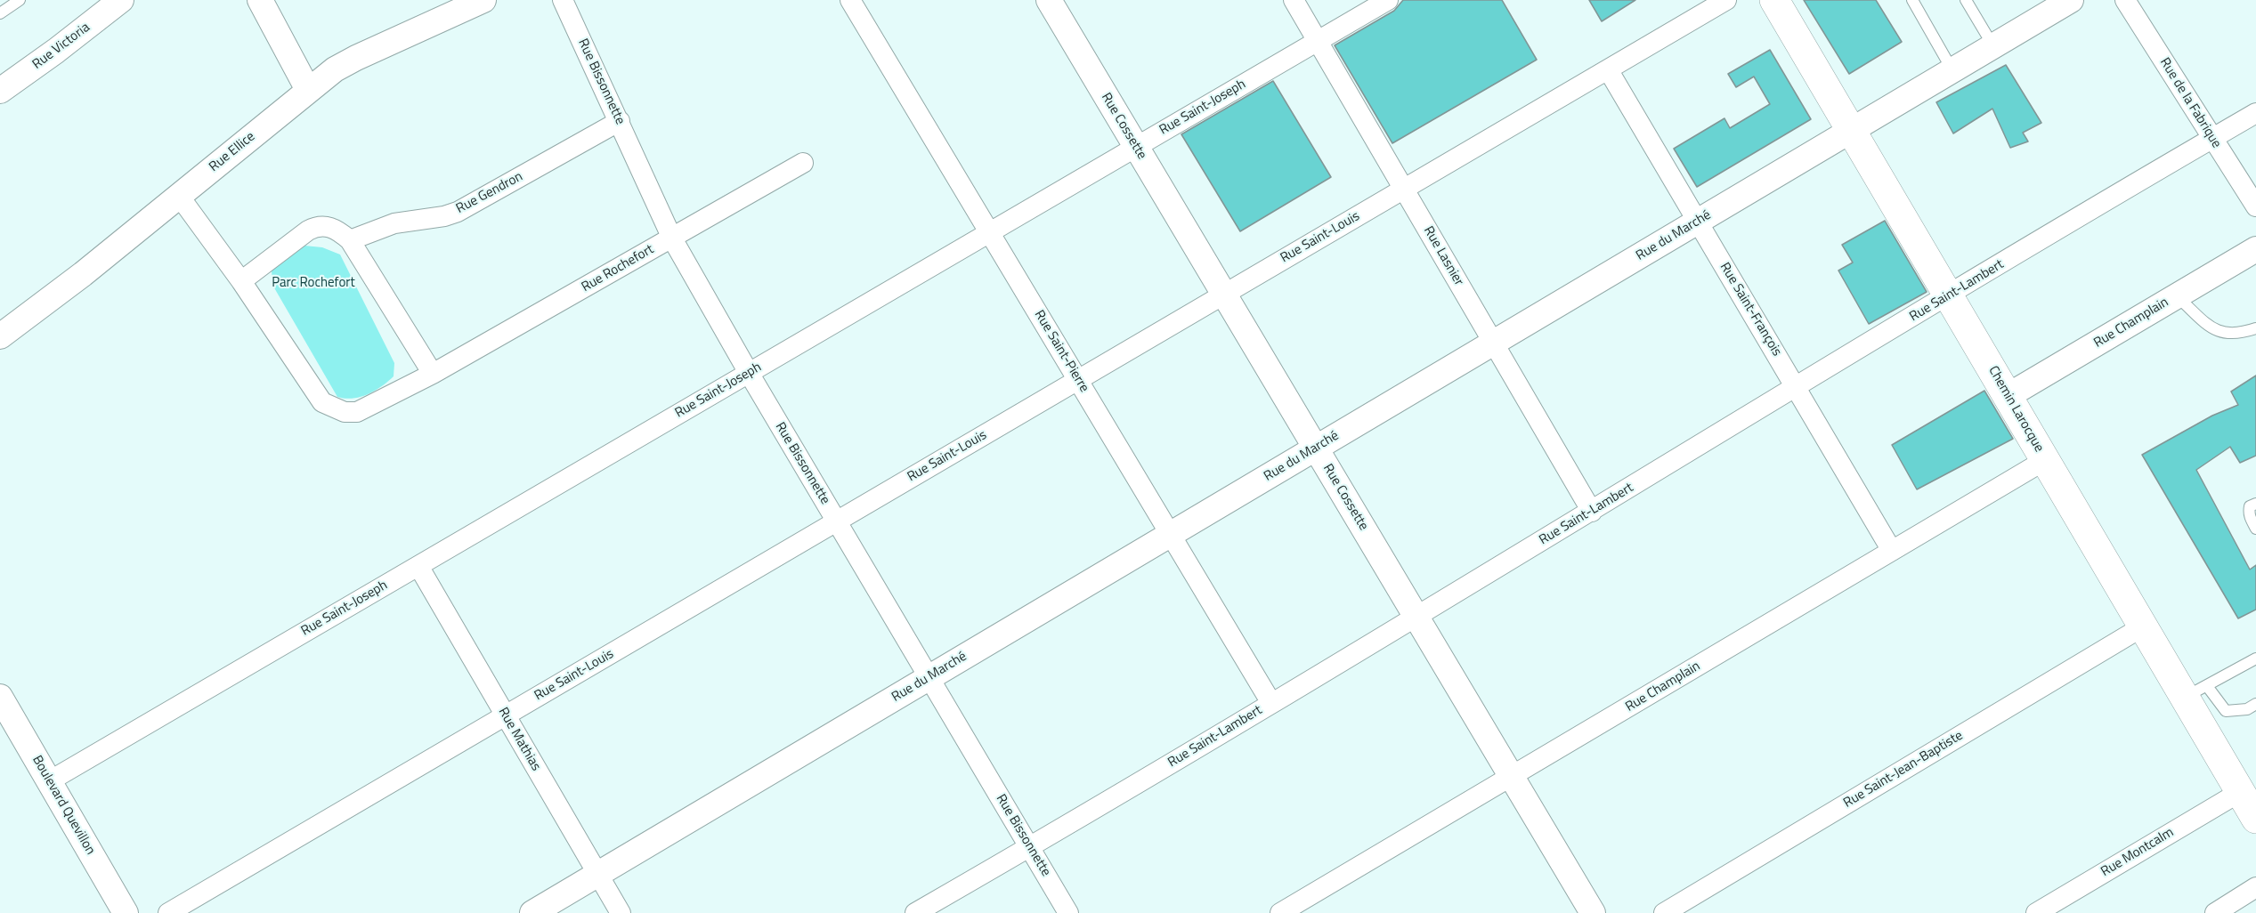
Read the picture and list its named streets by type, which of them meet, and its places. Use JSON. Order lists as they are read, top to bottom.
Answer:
{
  "streets": {
    "main road": ["Chemin Larocque"],
    "street": [
      "Rue Victoria",
      "Rue Bissonnette",
      "Rue de la Fabrique",
      "Rue Saint-Joseph",
      "Rue Cossette",
      "Rue Ellice",
      "Rue Gendron",
      "Rue du Marché",
      "Rue Saint-Louis",
      "Rue Lasnier",
      "Rue Rochefort",
      "Rue Saint-Lambert",
      "Rue Saint-François",
      "Rue Champlain",
      "Rue Saint-Pierre",
      "Rue Mathias",
      "Rue Saint-Jean-Baptiste",
      "Boulevard Quevillon",
      "Rue Montcalm"
    ]
  },
  "crossings": [
    ["Rue Bissonnette", "Rue Saint-Joseph"],
    ["Rue Bissonnette", "Rue Gendron"],
    ["Rue Bissonnette", "Rue du Marché"],
    ["Rue Bissonnette", "Rue Saint-Louis"],
    ["Rue Bissonnette", "Rue Rochefort"],
    ["Rue Bissonnette", "Rue Saint-Lambert"],
    ["Rue de la Fabrique", "Rue Saint-Lambert"],
    ["Rue Saint-Joseph", "Rue Cossette"],
    ["Rue Saint-Joseph", "Rue Lasnier"],
    ["Rue Saint-Joseph", "Rue Saint-Pierre"],
    ["Rue Saint-Joseph", "Rue Mathias"],
    ["Rue Saint-Joseph", "Boulevard Quevillon"],
    ["Rue Cossette", "Rue du Marché"],
    ["Rue Cossette", "Rue Saint-Louis"],
    ["Rue Cossette", "Rue Saint-Lambert"],
    ["Rue Cossette", "Rue Champlain"],
    ["Rue Ellice", "Rue Rochefort"],
    ["Rue du Marché", "Rue Lasnier"],
    ["Rue du Marché", "Rue Saint-François"],
    ["Rue du Marché", "Rue Saint-Pierre"],
    ["Rue du Marché", "Chemin Larocque"],
    ["Rue du Marché", "Rue Mathias"],
    ["Rue Saint-Louis", "Rue Lasnier"],
    ["Rue Saint-Louis", "Rue Saint-François"],
    ["Rue Saint-Louis", "Rue Saint-Pierre"],
    ["Rue Saint-Louis", "Rue Mathias"],
    ["Rue Lasnier", "Rue Saint-Lambert"],
    ["Rue Saint-Lambert", "Rue Saint-François"],
    ["Rue Saint-Lambert", "Rue Saint-Pierre"],
    ["Rue Saint-Lambert", "Chemin Larocque"],
    ["Rue Saint-François", "Rue Champlain"],
    ["Rue Champlain", "Chemin Larocque"],
    ["Chemin Larocque", "Rue Saint-Jean-Baptiste"],
    ["Chemin Larocque", "Rue Montcalm"]
  ],
  "parks": ["Parc Rochefort"]
}
